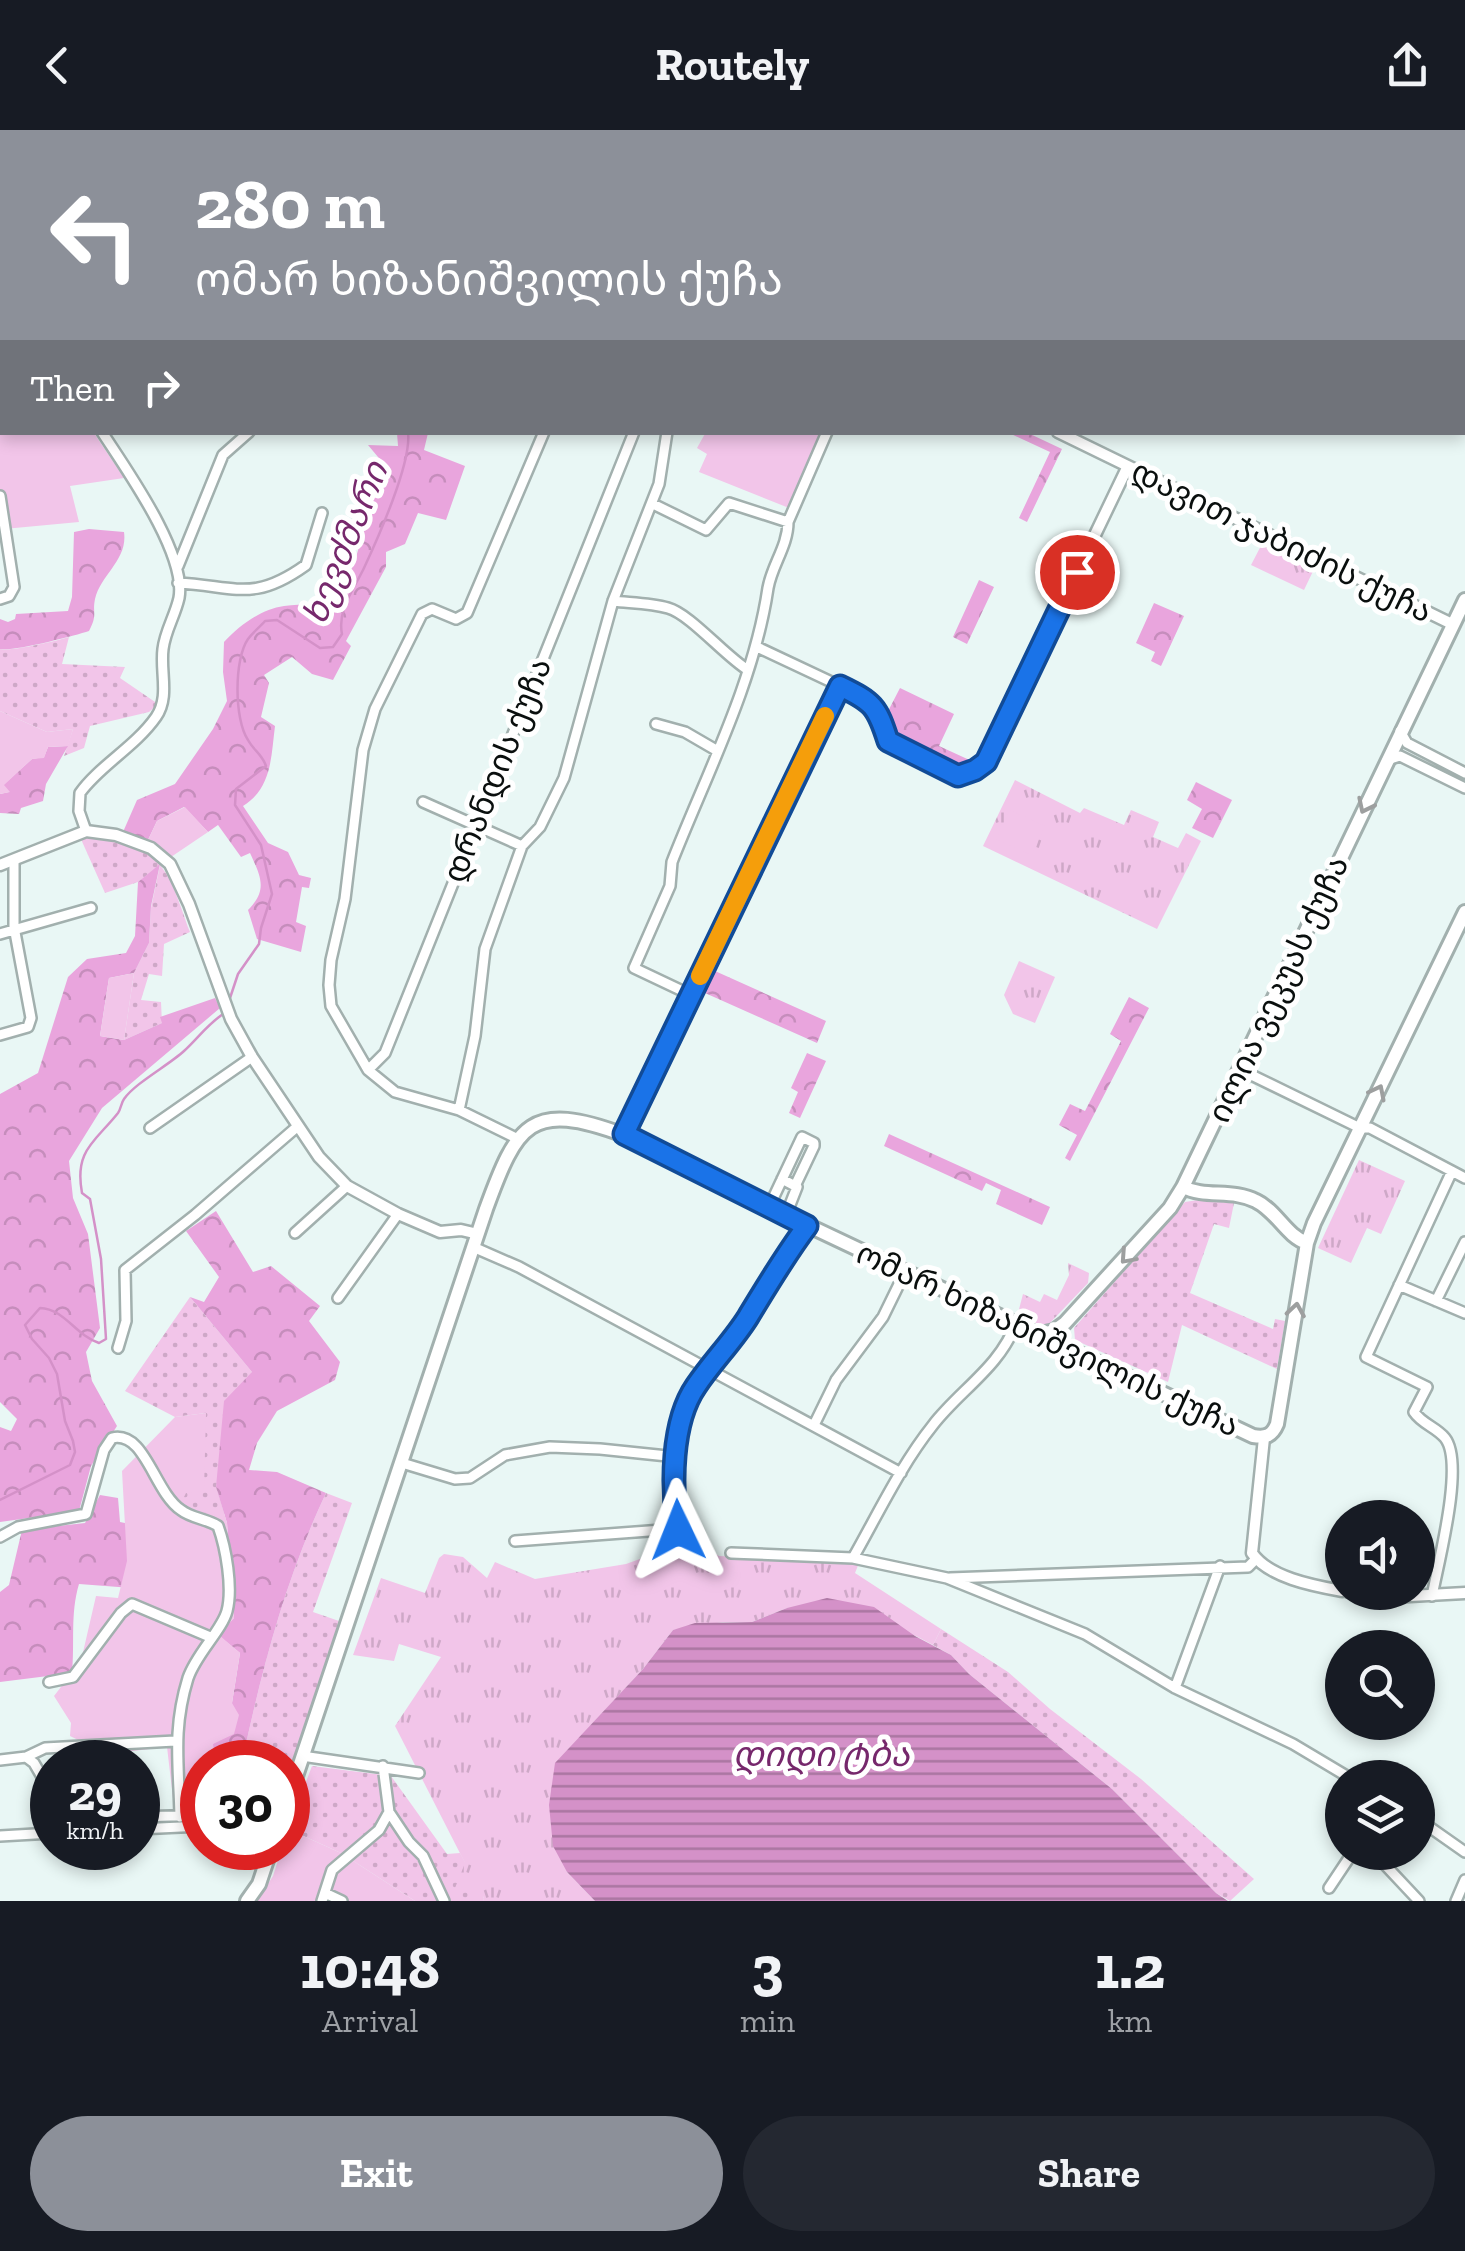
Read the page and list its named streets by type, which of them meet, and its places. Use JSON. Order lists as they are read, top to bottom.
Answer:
{
  "streets": {
    "main road": ["ილია ვეკუას ქუჩა", "ომარ ხიზანიშვილის ქუჩა"],
    "street": ["დავით ჯაბიძის ქუჩა", "დრანდის ქუჩა"]
  },
  "crossings": [
    ["დავით ჯაბიძის ქუჩა", "ილია ვეკუას ქუჩა"]
  ],
  "one_way": ["ილია ვეკუას ქუჩა"],
  "water": ["ხევძმარი", "დიდი ტბა"],
  "page": {
    "header": "Routely",
    "turn": ["280 m", "ომარ ხიზანიშვილის ქუჩა"],
    "then": "Then",
    "speed": "29 km/h",
    "limit": "30",
    "eta": [
      "10:48",
      "Arrival",
      "3",
      "min",
      "1.2",
      "km"
    ],
    "buttons": ["Exit", "Share"]
  }
}
